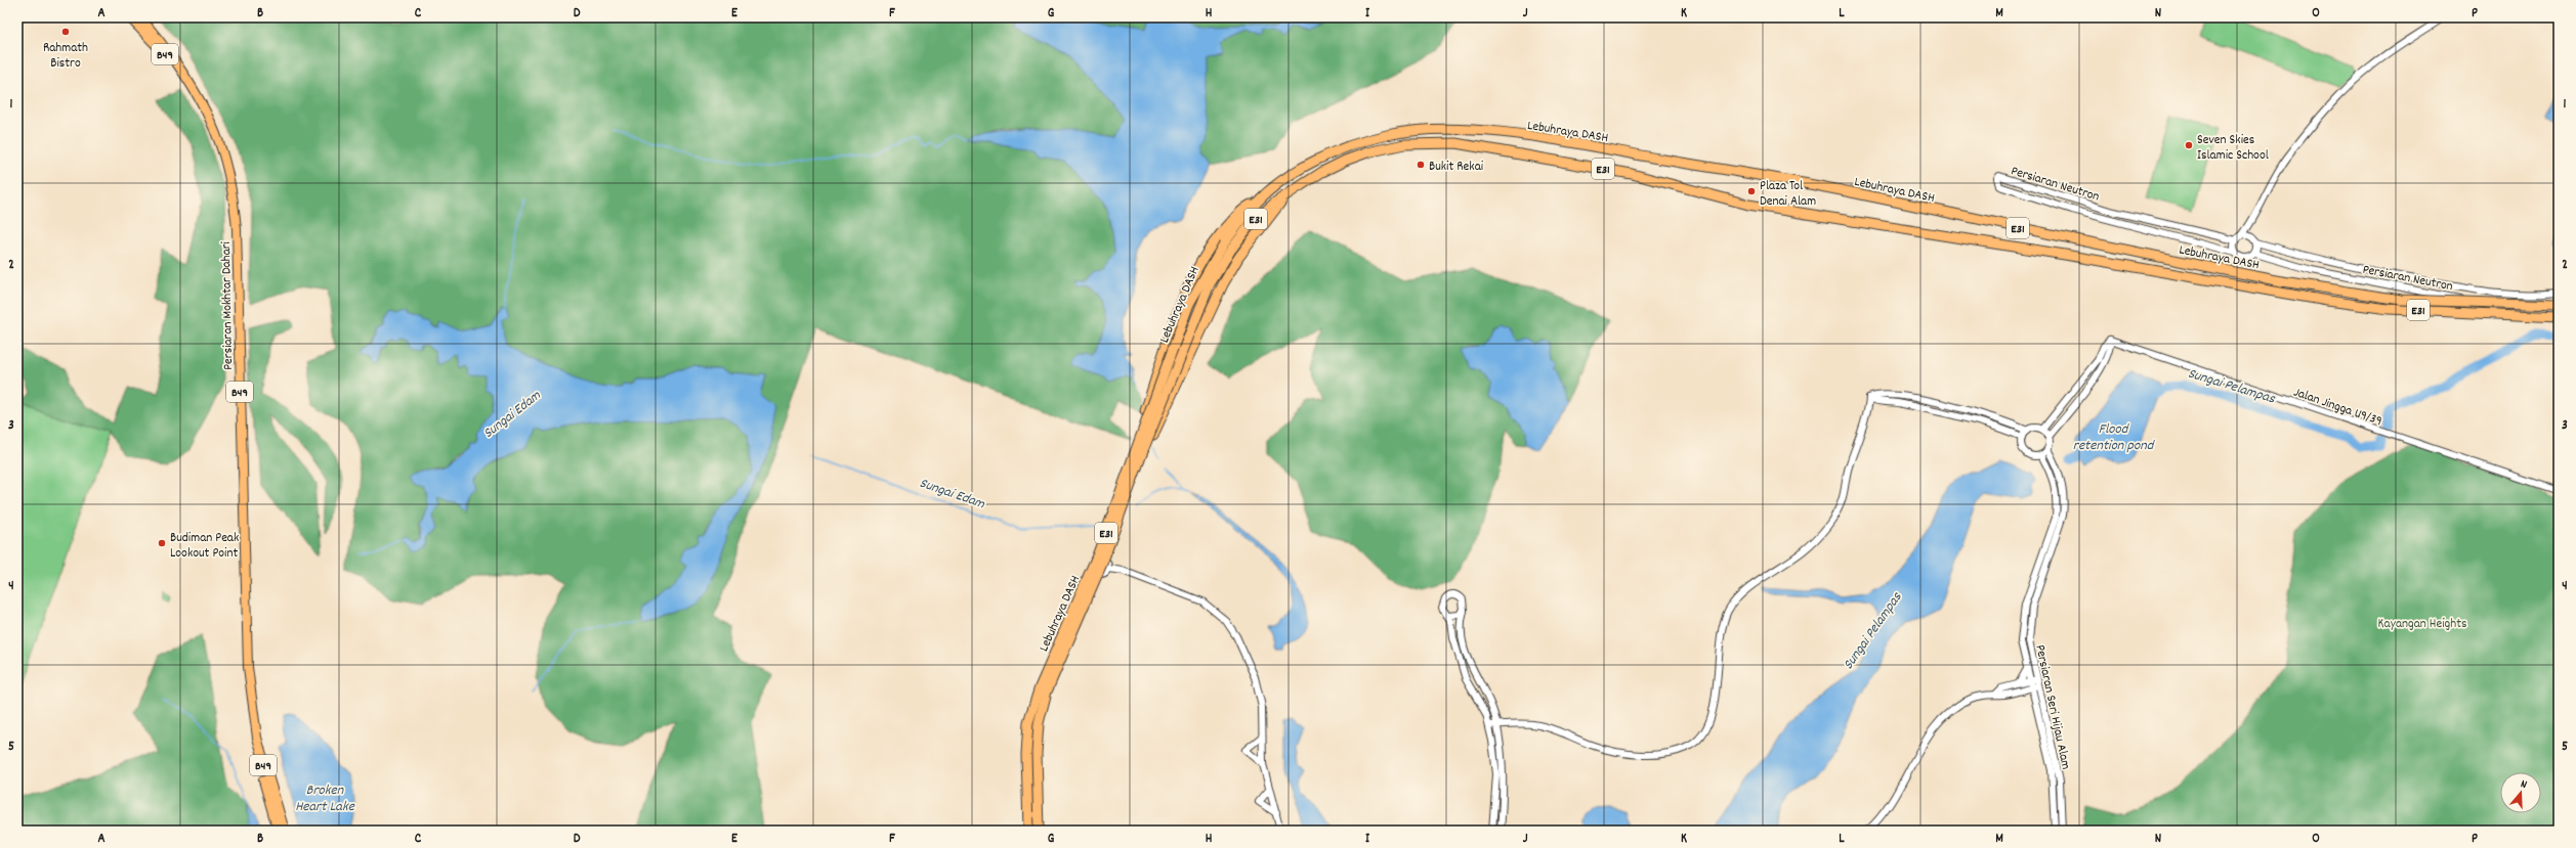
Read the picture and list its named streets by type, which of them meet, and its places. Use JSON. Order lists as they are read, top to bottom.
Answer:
{
  "streets": {
    "highway": ["Lebuhraya DASH", "E31"],
    "main road": ["B49", "Persiaran Mokhtar Dahari"],
    "street": ["Persiaran Neutron", "Jalan Jingga U9/39", "Persiaran Seri Hijau Alam"]
  },
  "crossings": [
    ["Lebuhraya DASH", "Persiaran Neutron"]
  ],
  "water": [
    "Sungai Pelampas",
    "Sungai Edam",
    "Flood retention pond",
    "Broken Heart Lake"
  ],
  "parks": ["Kayangan Heights"],
  "places": [
    "Rahmath Bistro",
    "Seven Skies Islamic School",
    "Bukit Rekai",
    "Plaza Tol Denai Alam",
    "Budiman Peak Lookout Point"
  ],
  "north": "top",
  "grid": {
    "columns": [
      "A",
      "B",
      "C",
      "D",
      "E",
      "F",
      "G",
      "H",
      "I",
      "J",
      "K",
      "L",
      "M",
      "N",
      "O",
      "P"
    ],
    "rows": [
      "1",
      "2",
      "3",
      "4",
      "5"
    ]
  }
}
